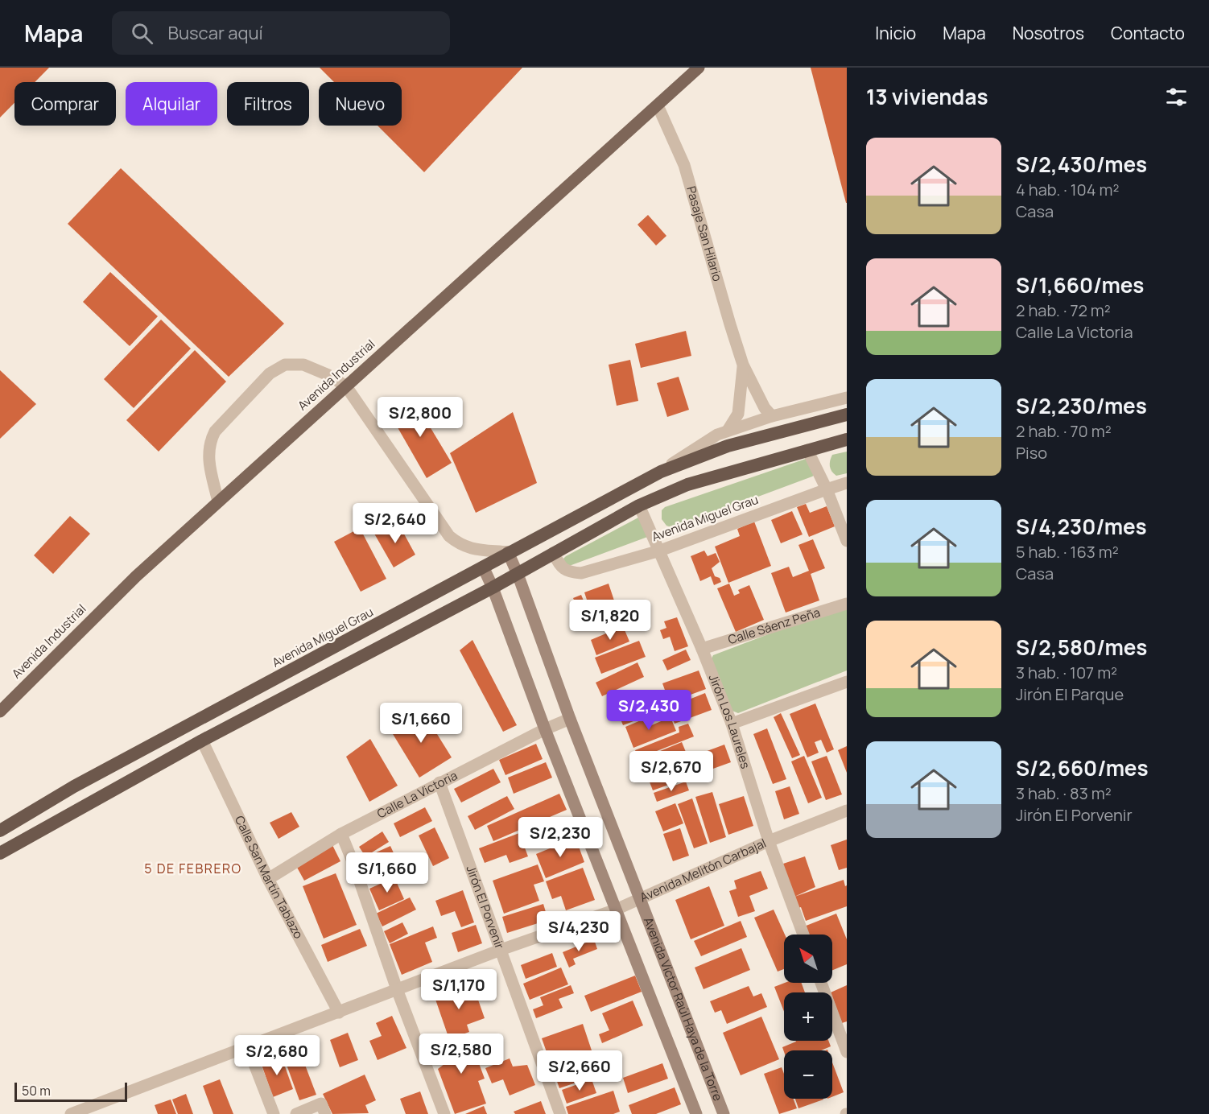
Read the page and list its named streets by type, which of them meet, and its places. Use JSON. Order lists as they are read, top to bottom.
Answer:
{
  "streets": {
    "highway": ["Avenida Miguel Grau"],
    "main road": ["Avenida Industrial", "Avenida Víctor Raúl Haya de la Torre"],
    "street": [
      "Pasaje San Hilario",
      "Calle Sáenz Peña",
      "Jirón Los Laureles",
      "Calle La Victoria",
      "Avenida Melitón Carbajal",
      "Calle San Martín Tablazo",
      "Jirón El Porvenir"
    ]
  },
  "crossings": [
    ["Pasaje San Hilario", "Avenida Industrial"],
    ["Pasaje San Hilario", "Avenida Miguel Grau"],
    ["Avenida Miguel Grau", "Jirón Los Laureles"],
    ["Avenida Miguel Grau", "Avenida Víctor Raúl Haya de la Torre"],
    ["Calle Sáenz Peña", "Jirón Los Laureles"],
    ["Jirón Los Laureles", "Avenida Melitón Carbajal"],
    ["Calle La Victoria", "Calle San Martín Tablazo"],
    ["Calle La Victoria", "Jirón El Porvenir"],
    ["Calle La Victoria", "Avenida Víctor Raúl Haya de la Torre"],
    ["Avenida Melitón Carbajal", "Calle San Martín Tablazo"],
    ["Avenida Melitón Carbajal", "Jirón El Porvenir"],
    ["Avenida Melitón Carbajal", "Avenida Víctor Raúl Haya de la Torre"]
  ],
  "districts": ["5 DE FEBRERO"],
  "scale_bar": "50 m",
  "north": "top left",
  "page": {
    "header": "Mapa",
    "search": "Buscar aquí",
    "nav": [
      "Inicio",
      "Mapa",
      "Nosotros",
      "Contacto"
    ],
    "heading": "13 viviendas",
    "chip": [
      "Comprar",
      "Alquilar",
      "Filtros",
      "Nuevo"
    ],
    "list": [
      {
        "name": "S/2,430/mes",
        "note": "4 hab. · 104 m² · Casa"
      },
      {
        "name": "S/1,660/mes",
        "note": "2 hab. · 72 m² · Calle La Victoria"
      },
      {
        "name": "S/2,230/mes",
        "note": "2 hab. · 70 m² · Piso"
      },
      {
        "name": "S/4,230/mes",
        "note": "5 hab. · 163 m² · Casa"
      },
      {
        "name": "S/2,580/mes",
        "note": "3 hab. · 107 m² · Jirón El Parque"
      },
      {
        "name": "S/2,660/mes",
        "note": "3 hab. · 83 m² · Jirón El Porvenir"
      }
    ],
    "price": [
      "S/2,800",
      "S/2,640",
      "S/1,820",
      "S/2,430",
      "S/1,660",
      "S/2,670",
      "S/2,230",
      "S/1,660",
      "S/4,230",
      "S/1,170",
      "S/2,580",
      "S/2,680",
      "S/2,660"
    ],
    "map_buttons": ["+", "−"],
    "scale": "50 m"
  }
}
